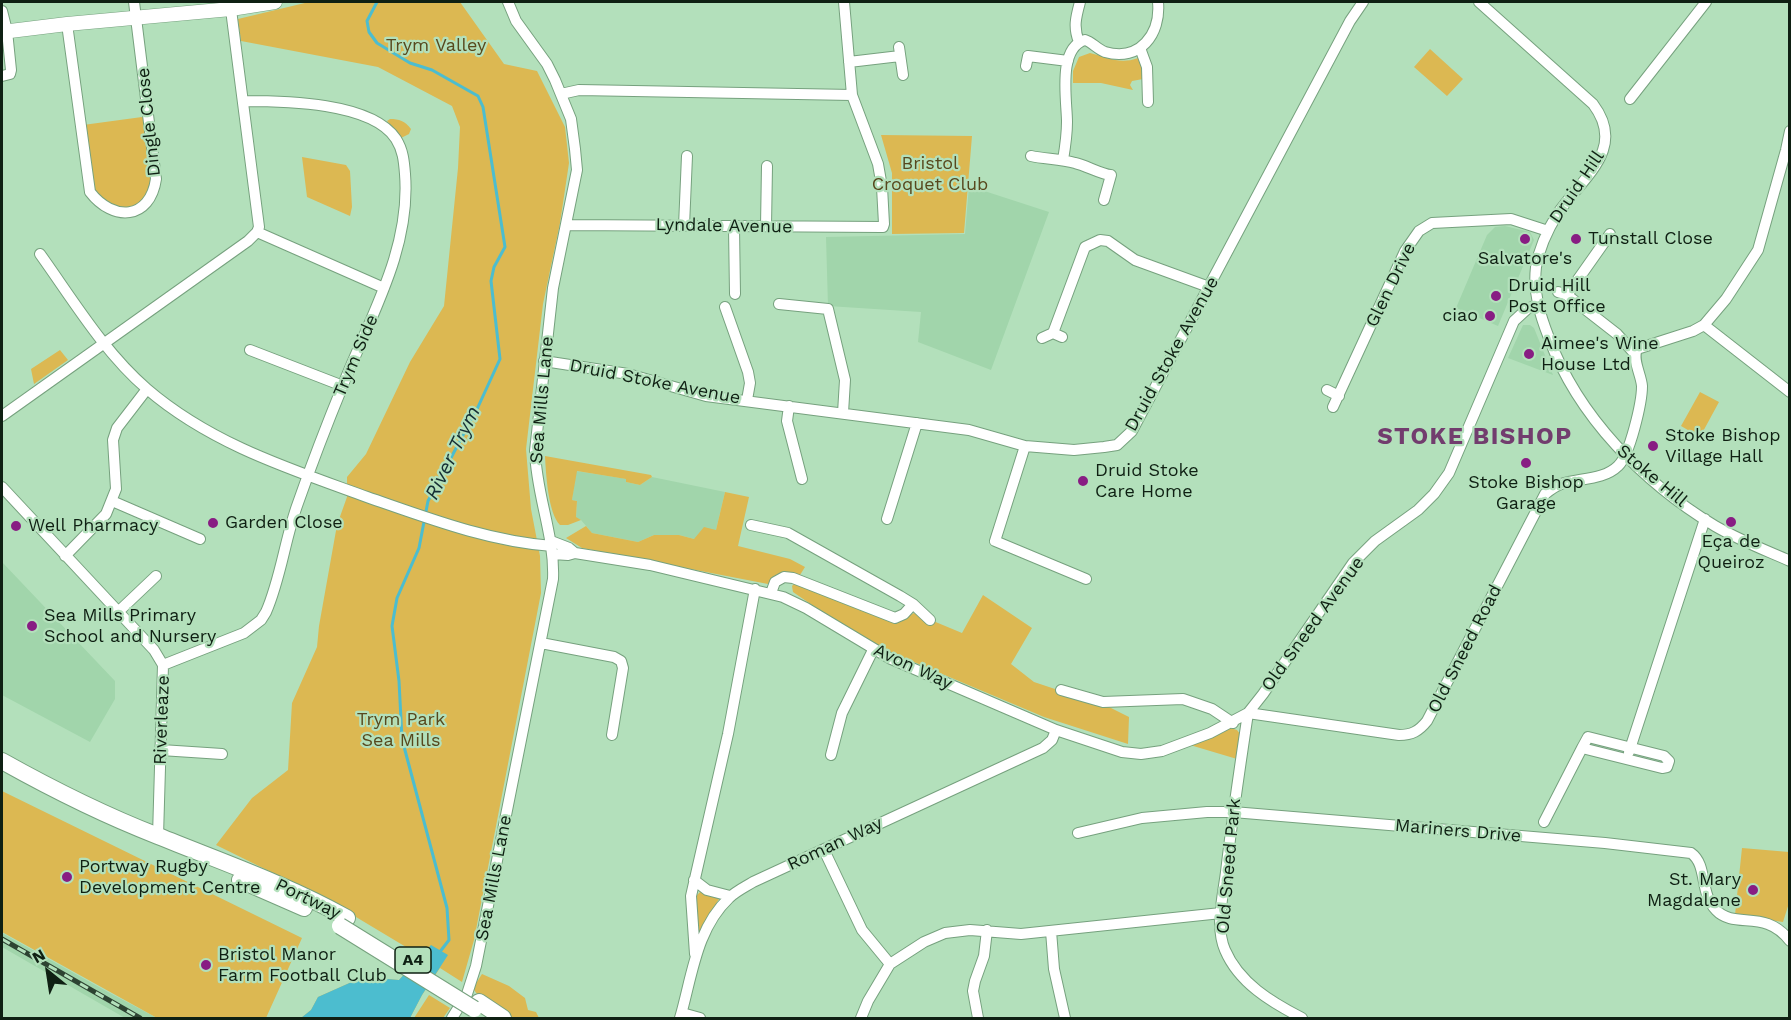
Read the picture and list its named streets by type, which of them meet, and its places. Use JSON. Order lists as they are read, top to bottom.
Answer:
{
  "streets": {
    "highway": ["Portway", "A4"],
    "street": [
      "Dingle Close",
      "Druid Hill",
      "Lyndale Avenue",
      "Glen Drive",
      "Druid Stoke Avenue",
      "Trym Side",
      "Sea Mills Lane",
      "Stoke Hill",
      "Old Sneed Avenue",
      "Old Sneed Road",
      "Avon Way",
      "Riverleaze",
      "Mariners Drive",
      "Roman Way",
      "Old Sneed Park"
    ]
  },
  "crossings": [
    ["Druid Hill", "Glen Drive"],
    ["Druid Hill", "Stoke Hill"],
    ["Druid Hill", "Old Sneed Avenue"],
    ["Lyndale Avenue", "Sea Mills Lane"],
    ["Druid Stoke Avenue", "Sea Mills Lane"],
    ["Trym Side", "Avon Way"],
    ["Trym Side", "Riverleaze"],
    ["Sea Mills Lane", "Avon Way"],
    ["Stoke Hill", "Old Sneed Road"],
    ["Old Sneed Avenue", "Old Sneed Road"],
    ["Old Sneed Avenue", "Avon Way"],
    ["Old Sneed Avenue", "Old Sneed Park"],
    ["Old Sneed Road", "Avon Way"],
    ["Old Sneed Road", "Old Sneed Park"],
    ["Avon Way", "Roman Way"],
    ["Avon Way", "Old Sneed Park"],
    ["Riverleaze", "Portway"],
    ["Mariners Drive", "Old Sneed Park"]
  ],
  "districts": ["STOKE BISHOP"],
  "water": ["River Trym"],
  "parks": ["Trym Valley", "Bristol Croquet Club", "Trym Park Sea Mills"],
  "places": [
    "Salvatore's",
    "Tunstall Close",
    "Druid Hill Post Office",
    "ciao",
    "Aimee's Wine House Ltd",
    "Stoke Bishop Village Hall",
    "Stoke Bishop Garage",
    "Druid Stoke Care Home",
    "Eça de Queiroz",
    "Garden Close",
    "Well Pharmacy",
    "Sea Mills Primary School and Nursery",
    "Portway Rugby Development Centre",
    "St. Mary Magdalene",
    "Bristol Manor Farm Football Club"
  ],
  "north": "top left"
}
